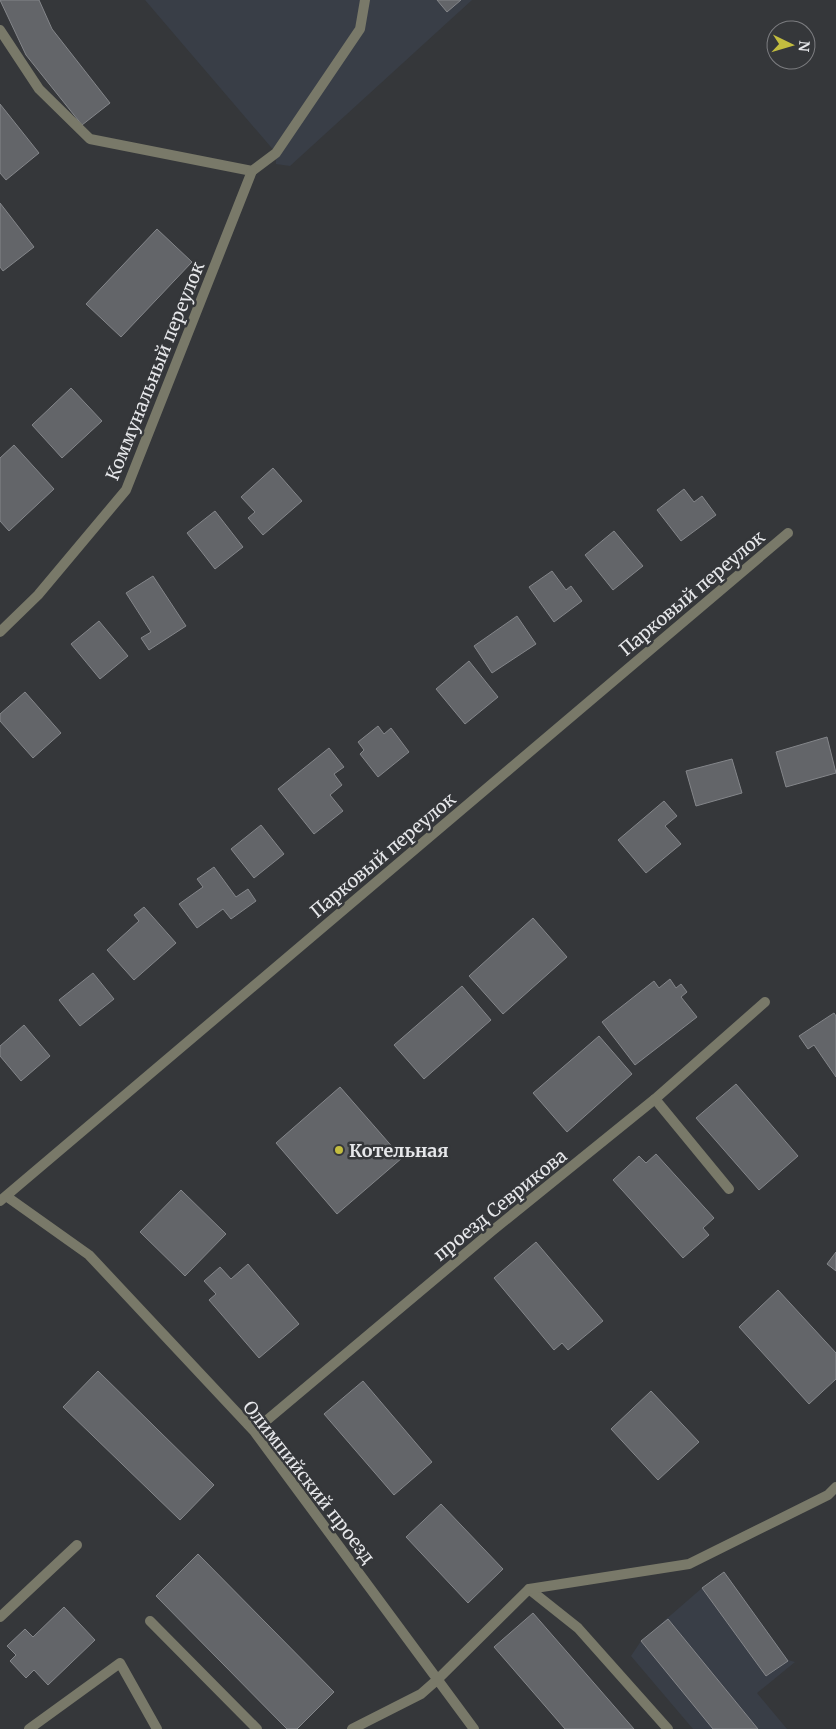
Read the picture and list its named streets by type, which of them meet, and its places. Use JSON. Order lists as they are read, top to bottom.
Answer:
{
  "streets": {
    "street": [
      "Коммунальный переулок",
      "Парковый переулок",
      "проезд Севрикова",
      "Олимпийский проезд"
    ]
  },
  "crossings": [
    ["Парковый переулок", "Олимпийский проезд"],
    ["проезд Севрикова", "Олимпийский проезд"]
  ],
  "places": ["Котельная"],
  "north": "right"
}
